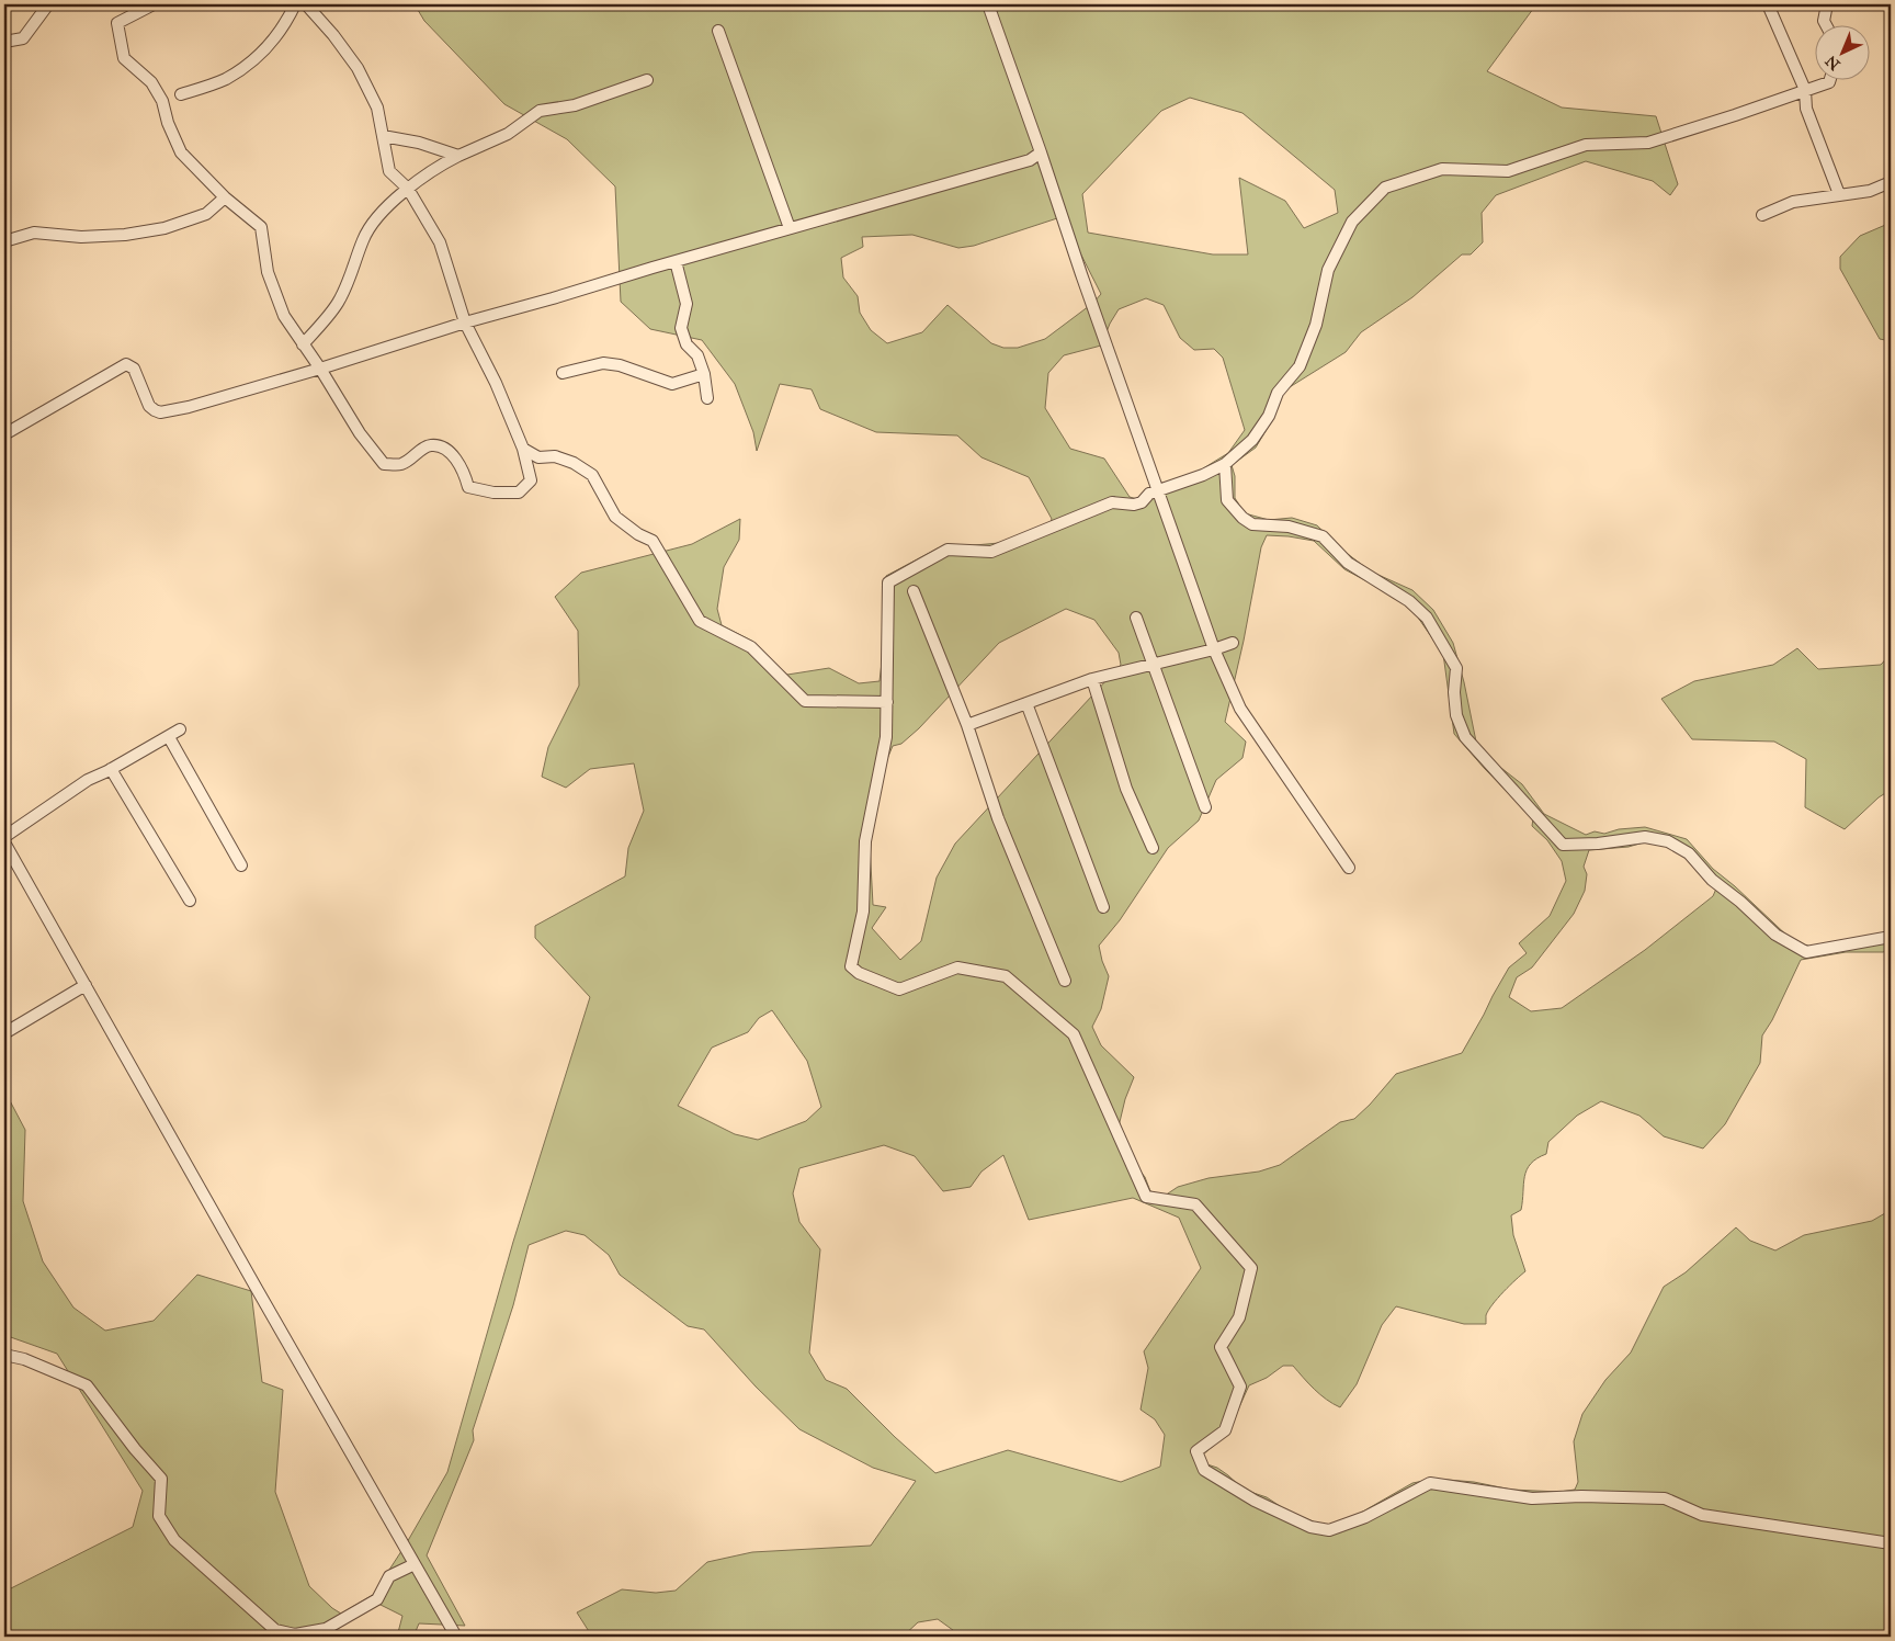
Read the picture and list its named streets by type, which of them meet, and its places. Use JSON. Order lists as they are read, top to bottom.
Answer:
{
  "north": "bottom left"
}
